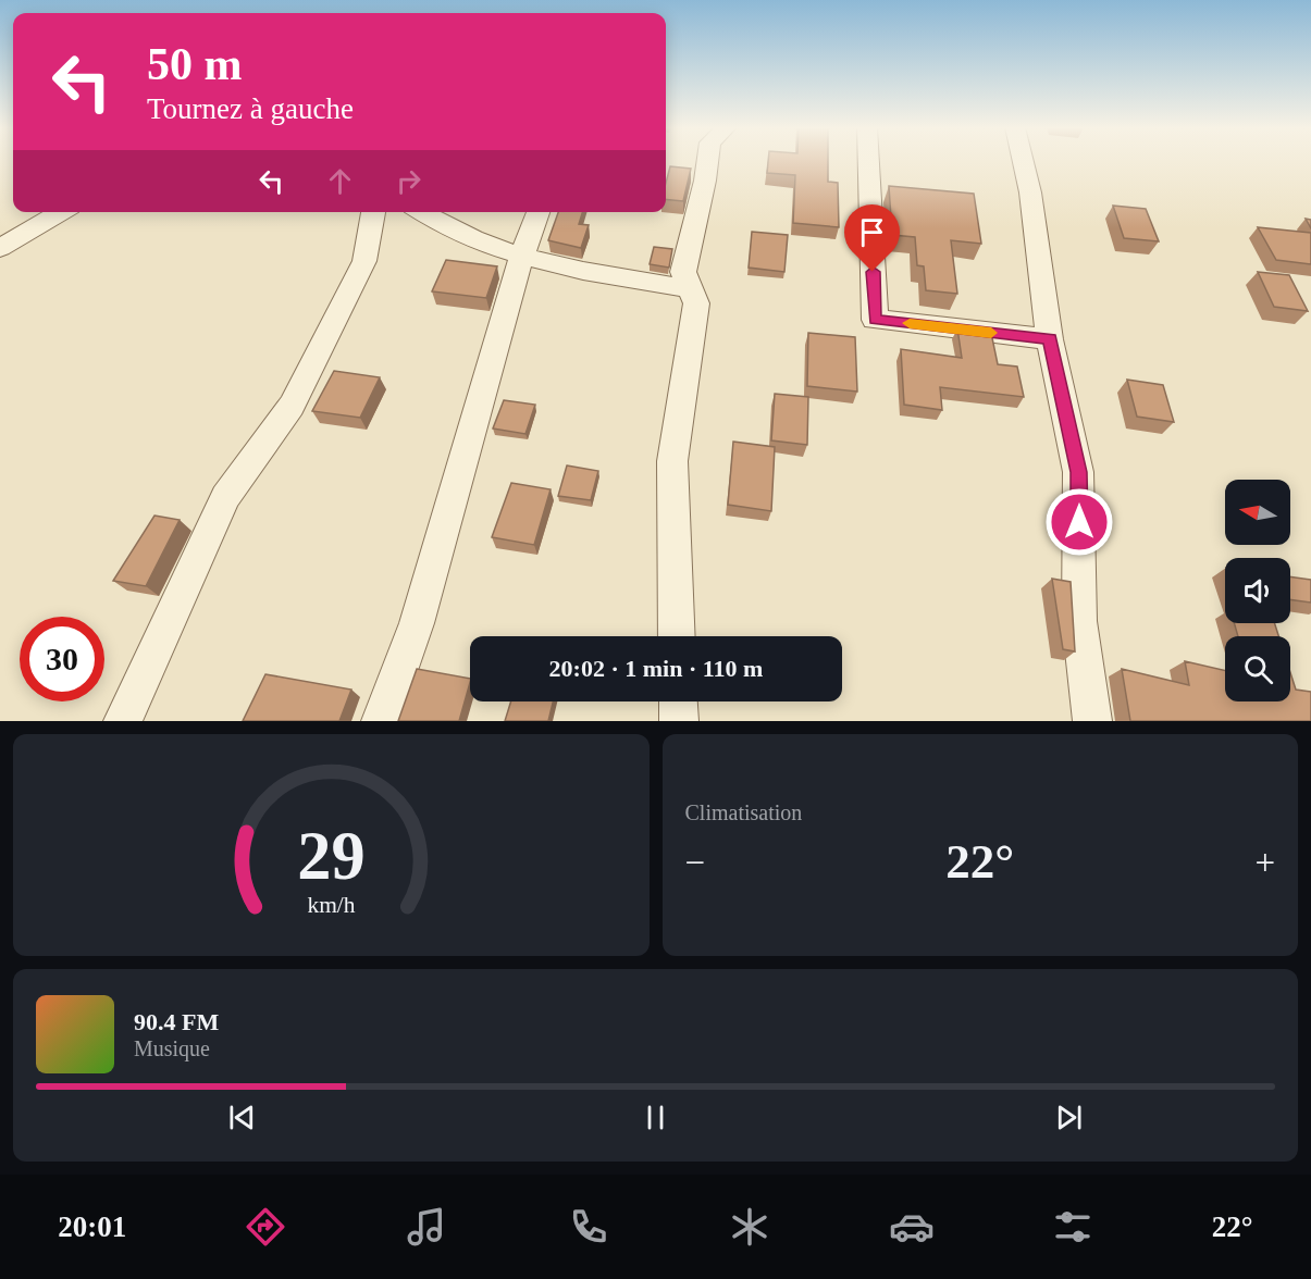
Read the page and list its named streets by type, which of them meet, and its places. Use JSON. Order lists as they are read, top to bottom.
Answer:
{
  "north": "left",
  "page": {
    "turn": ["50 m", "Tournez à gauche"],
    "limit": "30",
    "trip": "20:02 · 1 min · 110 m",
    "tile": "Climatisation",
    "heat": ["−", "22°", "+"],
    "song": ["90.4 FM", "Musique"],
    "tabs": ["20:01", "22°"],
    "gauge": ["29", "km/h"]
  }
}
